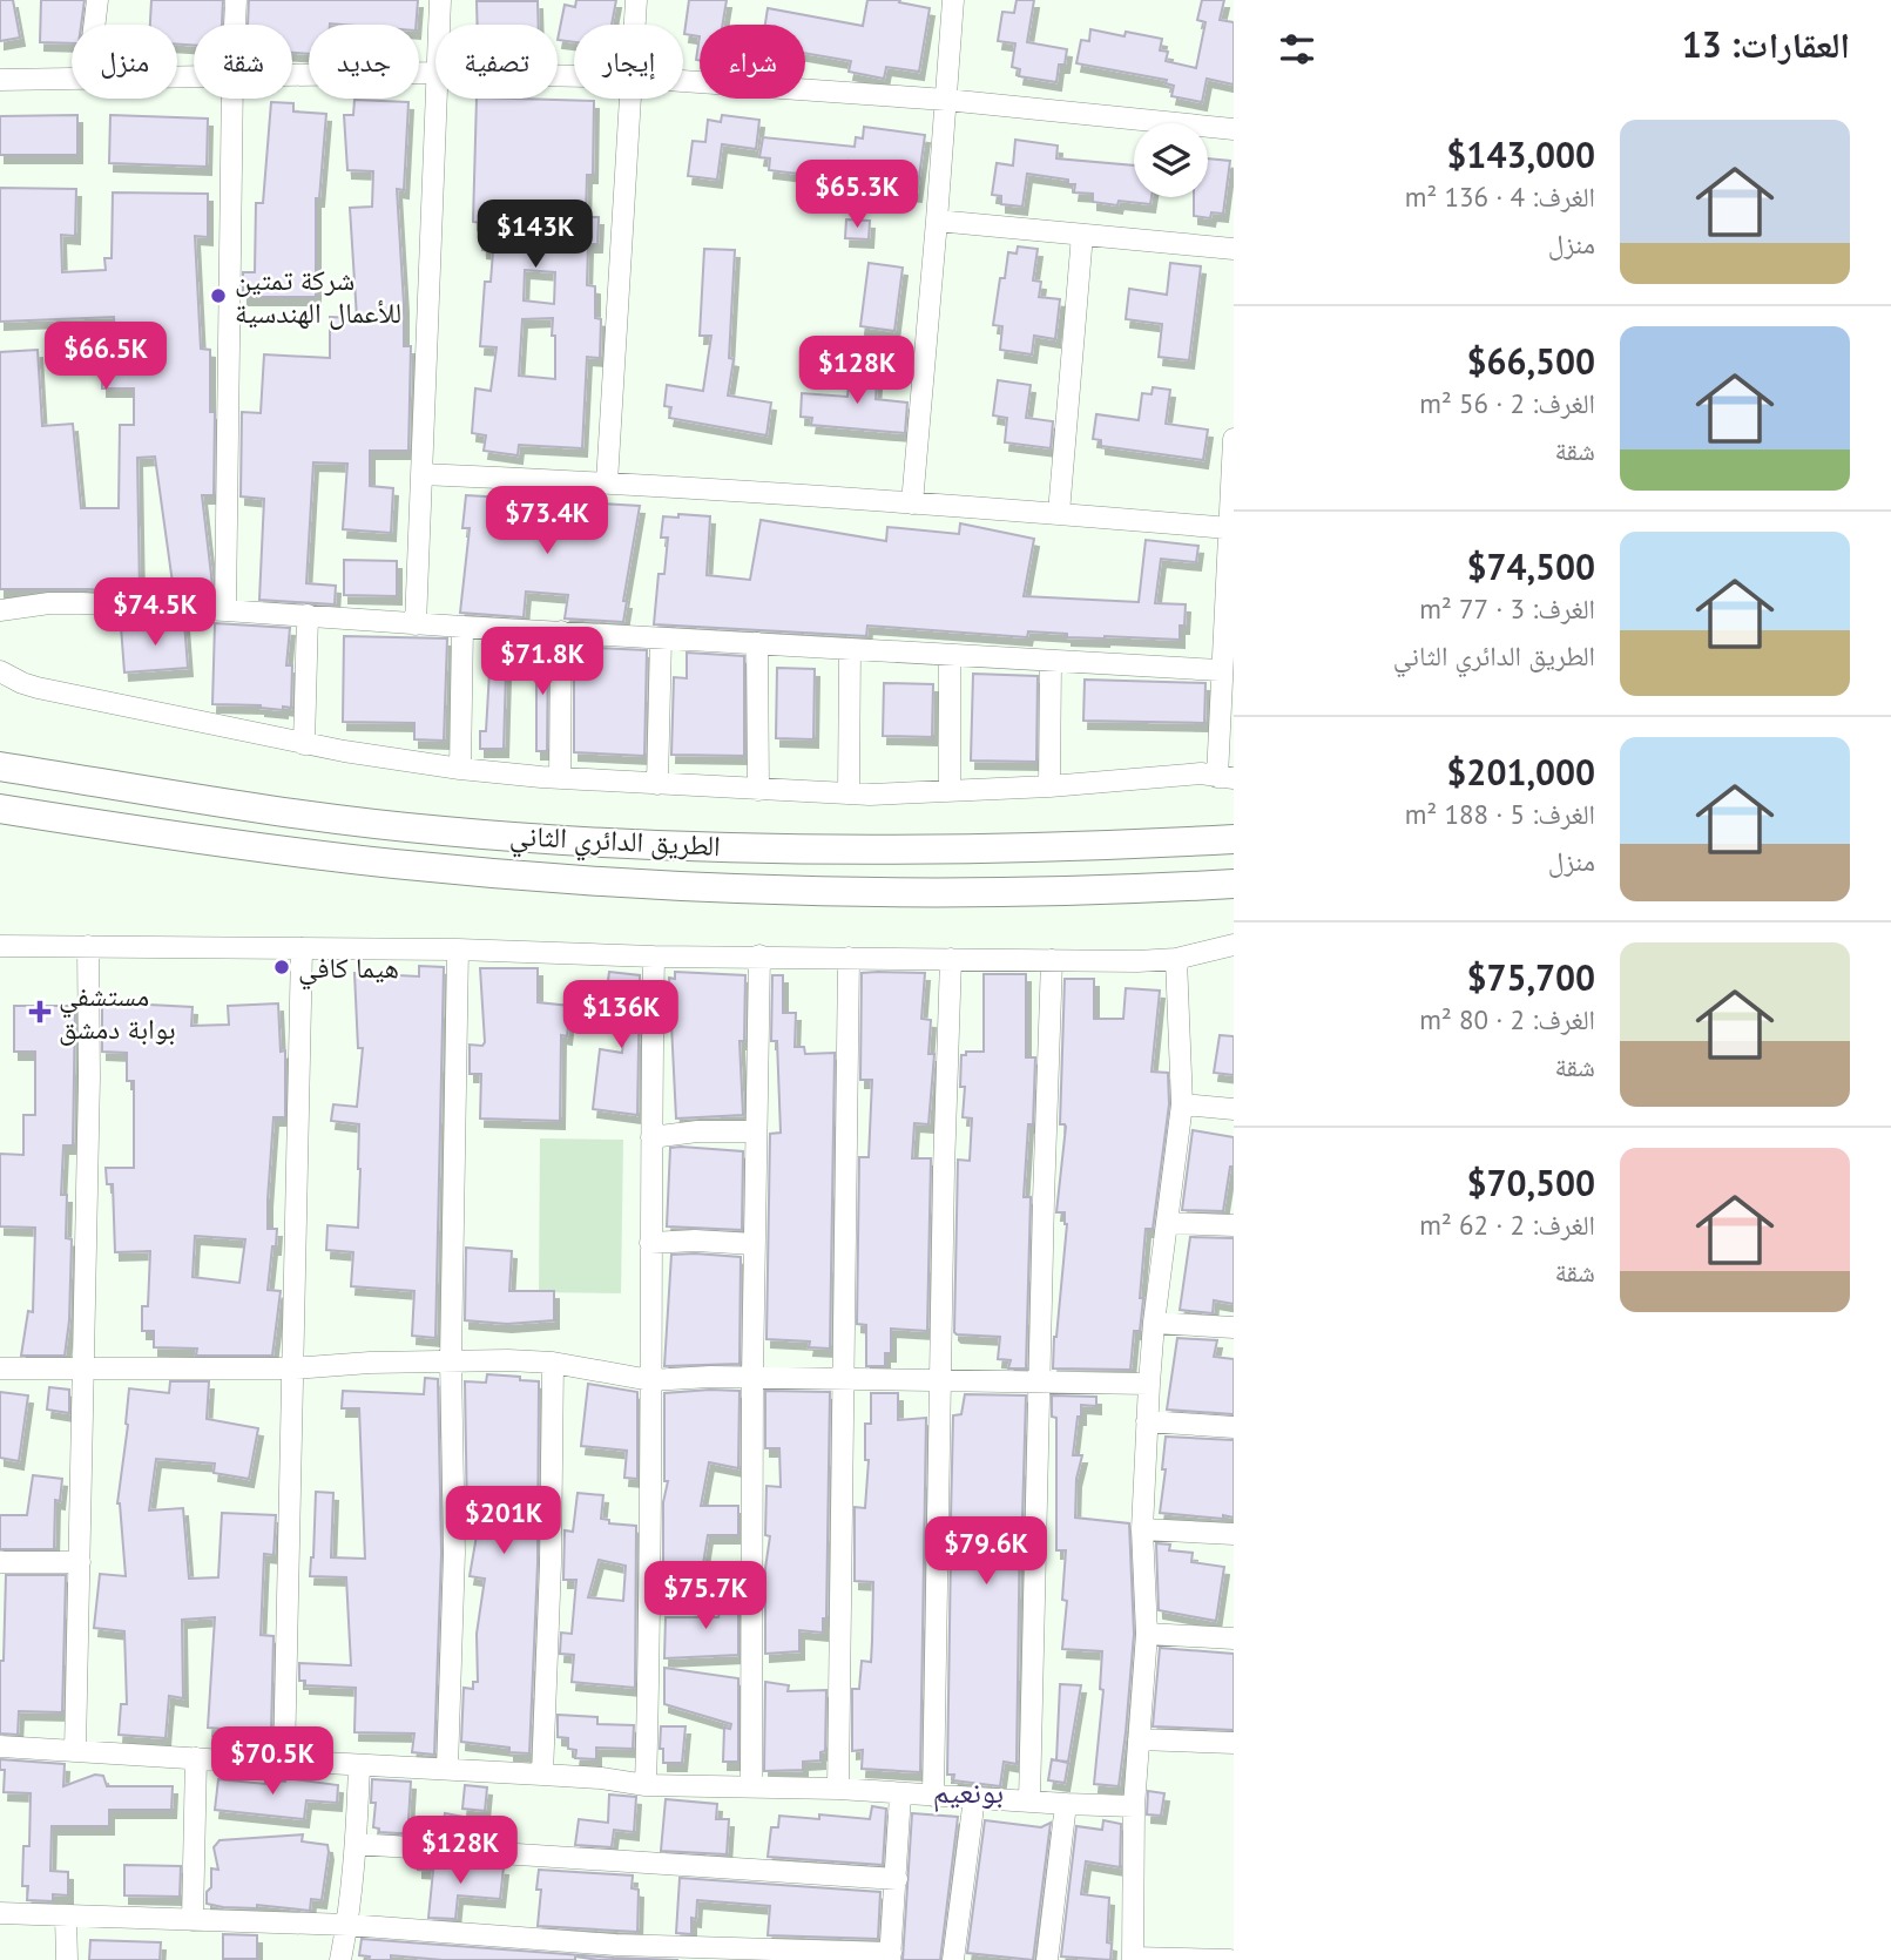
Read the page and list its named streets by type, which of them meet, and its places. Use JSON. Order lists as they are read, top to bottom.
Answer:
{
  "streets": {
    "highway": ["الطريق الدائري الثاني"]
  },
  "districts": ["بونعيم"],
  "places": {
    "other": ["شركة تمتين للأعمال الهندسية", "هيما كافي"],
    "health": ["مستشفي بوابة دمشق"]
  },
  "page": {
    "heading": "العقارات: 13",
    "chip": [
      "شراء",
      "إيجار",
      "تصفية",
      "جديد",
      "شقة",
      "منزل"
    ],
    "list": [
      {
        "name": "$143,000",
        "note": "الغرف: 4 · 136 m² · منزل"
      },
      {
        "name": "$66,500",
        "note": "الغرف: 2 · 56 m² · شقة"
      },
      {
        "name": "$74,500",
        "note": "الغرف: 3 · 77 m² · الطريق الدائري الثاني"
      },
      {
        "name": "$201,000",
        "note": "الغرف: 5 · 188 m² · منزل"
      },
      {
        "name": "$75,700",
        "note": "الغرف: 2 · 80 m² · شقة"
      },
      {
        "name": "$70,500",
        "note": "الغرف: 2 · 62 m² · شقة"
      }
    ],
    "price": [
      "$65.3K",
      "$143K",
      "$66.5K",
      "$128K",
      "$73.4K",
      "$74.5K",
      "$71.8K",
      "$136K",
      "$201K",
      "$79.6K",
      "$75.7K",
      "$70.5K",
      "$128K"
    ]
  }
}
